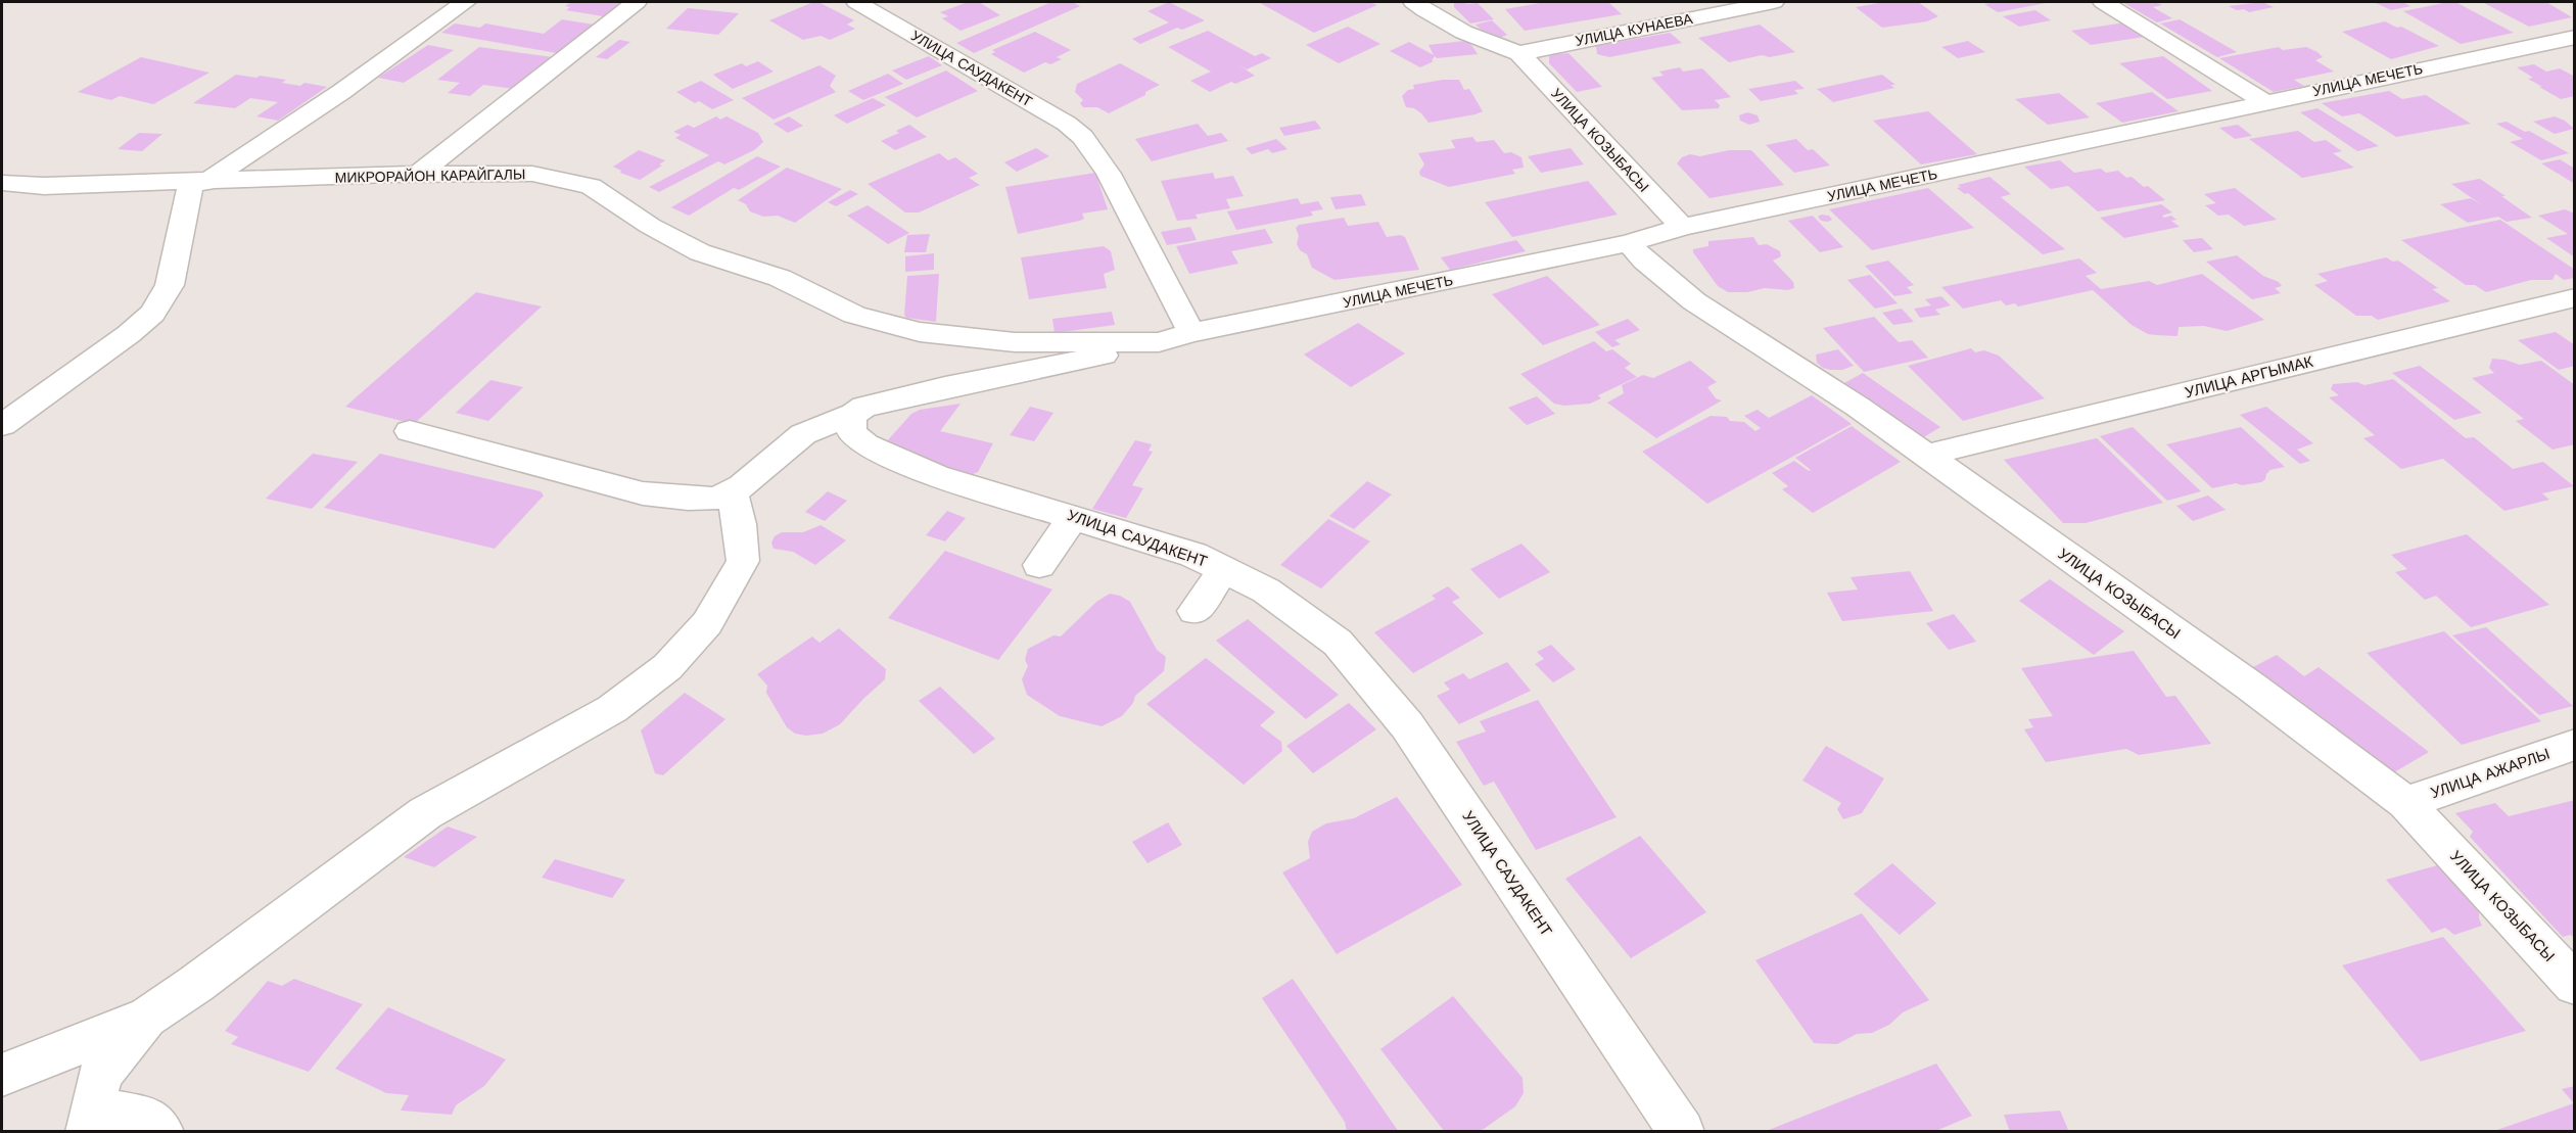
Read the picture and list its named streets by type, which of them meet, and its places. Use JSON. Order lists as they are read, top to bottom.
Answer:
{
  "streets": {
    "street": [
      "УЛИЦА КУНАЕВА",
      "УЛИЦА САУДАКЕНТ",
      "УЛИЦА МЕЧЕТЬ",
      "УЛИЦА КОЗЫБАСЫ",
      "МИКРОРАЙОН КАРАЙГАЛЫ",
      "УЛИЦА АРГЫМАК",
      "УЛИЦА АЖАРЛЫ"
    ]
  },
  "crossings": [
    ["УЛИЦА КУНАЕВА", "УЛИЦА КОЗЫБАСЫ"],
    ["УЛИЦА САУДАКЕНТ", "УЛИЦА МЕЧЕТЬ"],
    ["УЛИЦА САУДАКЕНТ", "МИКРОРАЙОН КАРАЙГАЛЫ"],
    ["УЛИЦА МЕЧЕТЬ", "УЛИЦА КОЗЫБАСЫ"],
    ["УЛИЦА МЕЧЕТЬ", "МИКРОРАЙОН КАРАЙГАЛЫ"],
    ["УЛИЦА КОЗЫБАСЫ", "УЛИЦА АРГЫМАК"],
    ["УЛИЦА КОЗЫБАСЫ", "УЛИЦА АЖАРЛЫ"]
  ]
}
